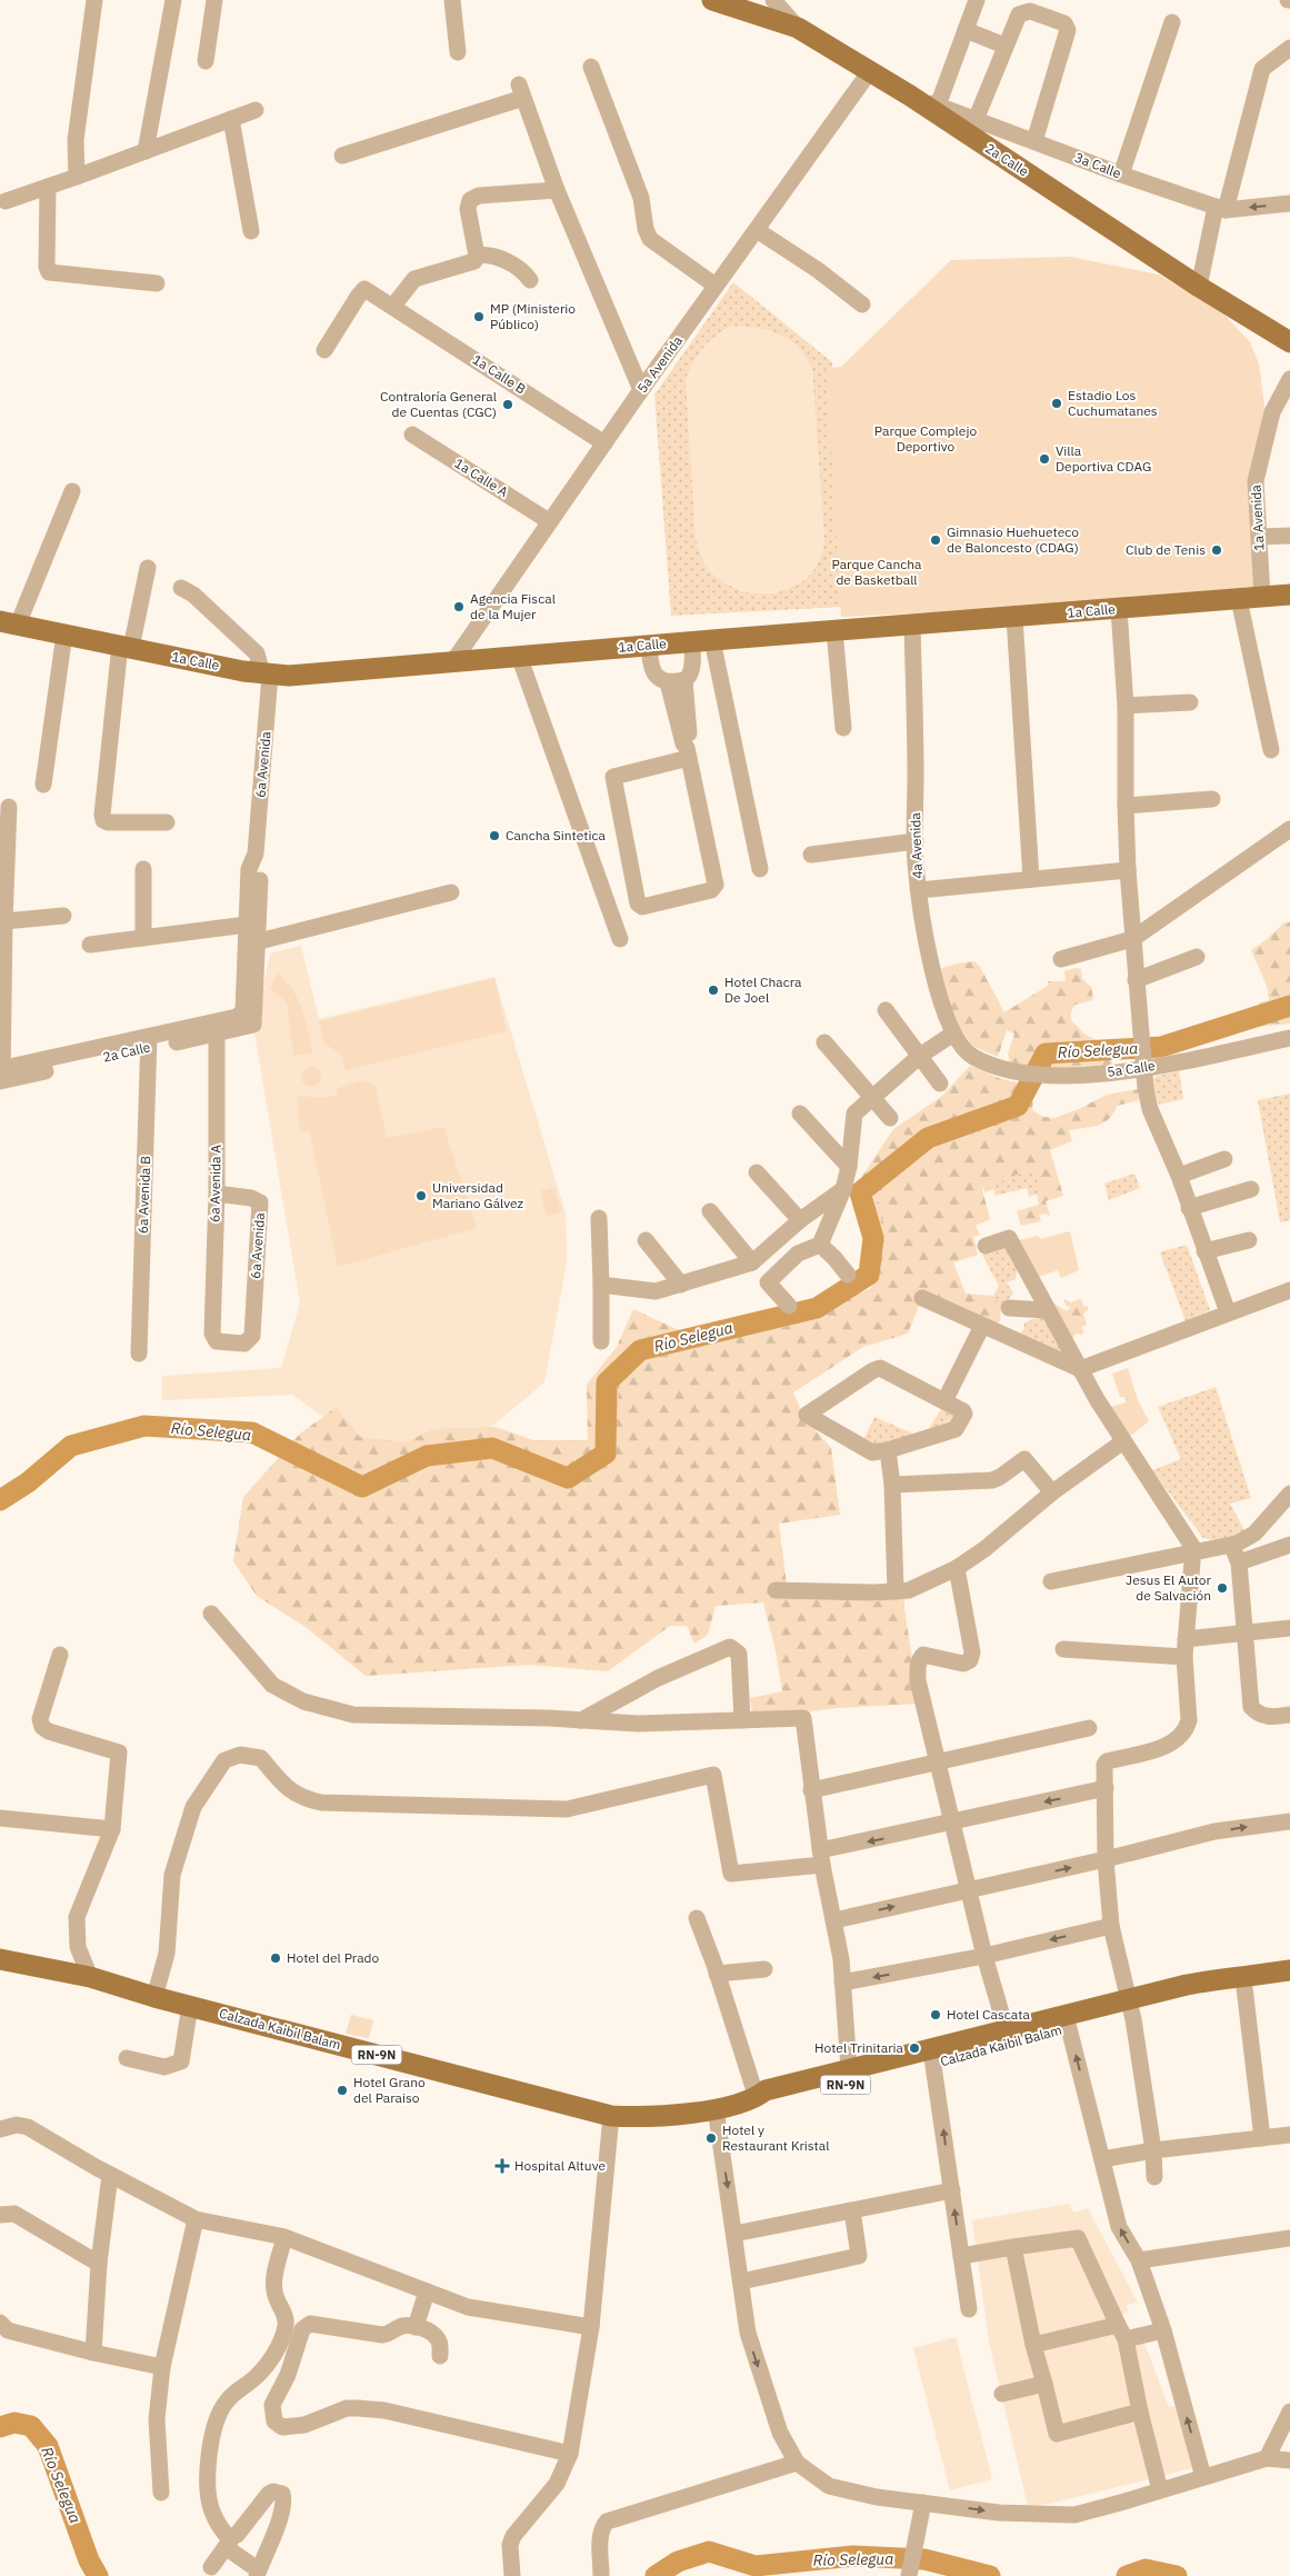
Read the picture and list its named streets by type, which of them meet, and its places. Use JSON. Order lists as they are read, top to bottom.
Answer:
{
  "streets": {
    "main road": [
      "2a Calle",
      "1a Calle",
      "Calzada Kaibil Balam",
      "RN-9N"
    ],
    "street": [
      "3a Calle",
      "5a Avenida",
      "1a Calle B",
      "1a Calle A",
      "1a Avenida",
      "6a Avenida",
      "4a Avenida",
      "5a Calle",
      "6a Avenida A",
      "6a Avenida B"
    ]
  },
  "crossings": [
    ["2a Calle", "3a Calle"],
    ["2a Calle", "5a Avenida"],
    ["2a Calle", "6a Avenida"],
    ["2a Calle", "6a Avenida A"],
    ["2a Calle", "6a Avenida B"],
    ["5a Avenida", "1a Calle B"],
    ["5a Avenida", "1a Calle A"],
    ["5a Avenida", "1a Calle"],
    ["1a Avenida", "1a Calle"],
    ["1a Calle", "6a Avenida"],
    ["1a Calle", "4a Avenida"],
    ["6a Avenida", "6a Avenida A"],
    ["4a Avenida", "5a Calle"]
  ],
  "water": ["Río Selegua"],
  "parks": ["Parque Complejo Deportivo", "Parque Cancha de Basketball"],
  "places": {
    "other": [
      "MP (Ministerio Público)",
      "Estadio Los Cuchumatanes",
      "Contraloría General de Cuentas (CGC)",
      "Villa Deportiva CDAG",
      "Gimnasio Huehueteco de Baloncesto (CDAG)",
      "Club de Tenis",
      "Agencia Fiscal de la Mujer",
      "Cancha Sintetica",
      "Hotel Chacra De Joel",
      "Universidad Mariano Gálvez",
      "Jesus El Autor de Salvación",
      "Hotel del Prado",
      "Hotel Cascata",
      "Hotel Trinitaria",
      "Hotel Grano del Paraiso",
      "Hotel y Restaurant Kristal"
    ],
    "health": ["Hospital Altuve"]
  }
}
